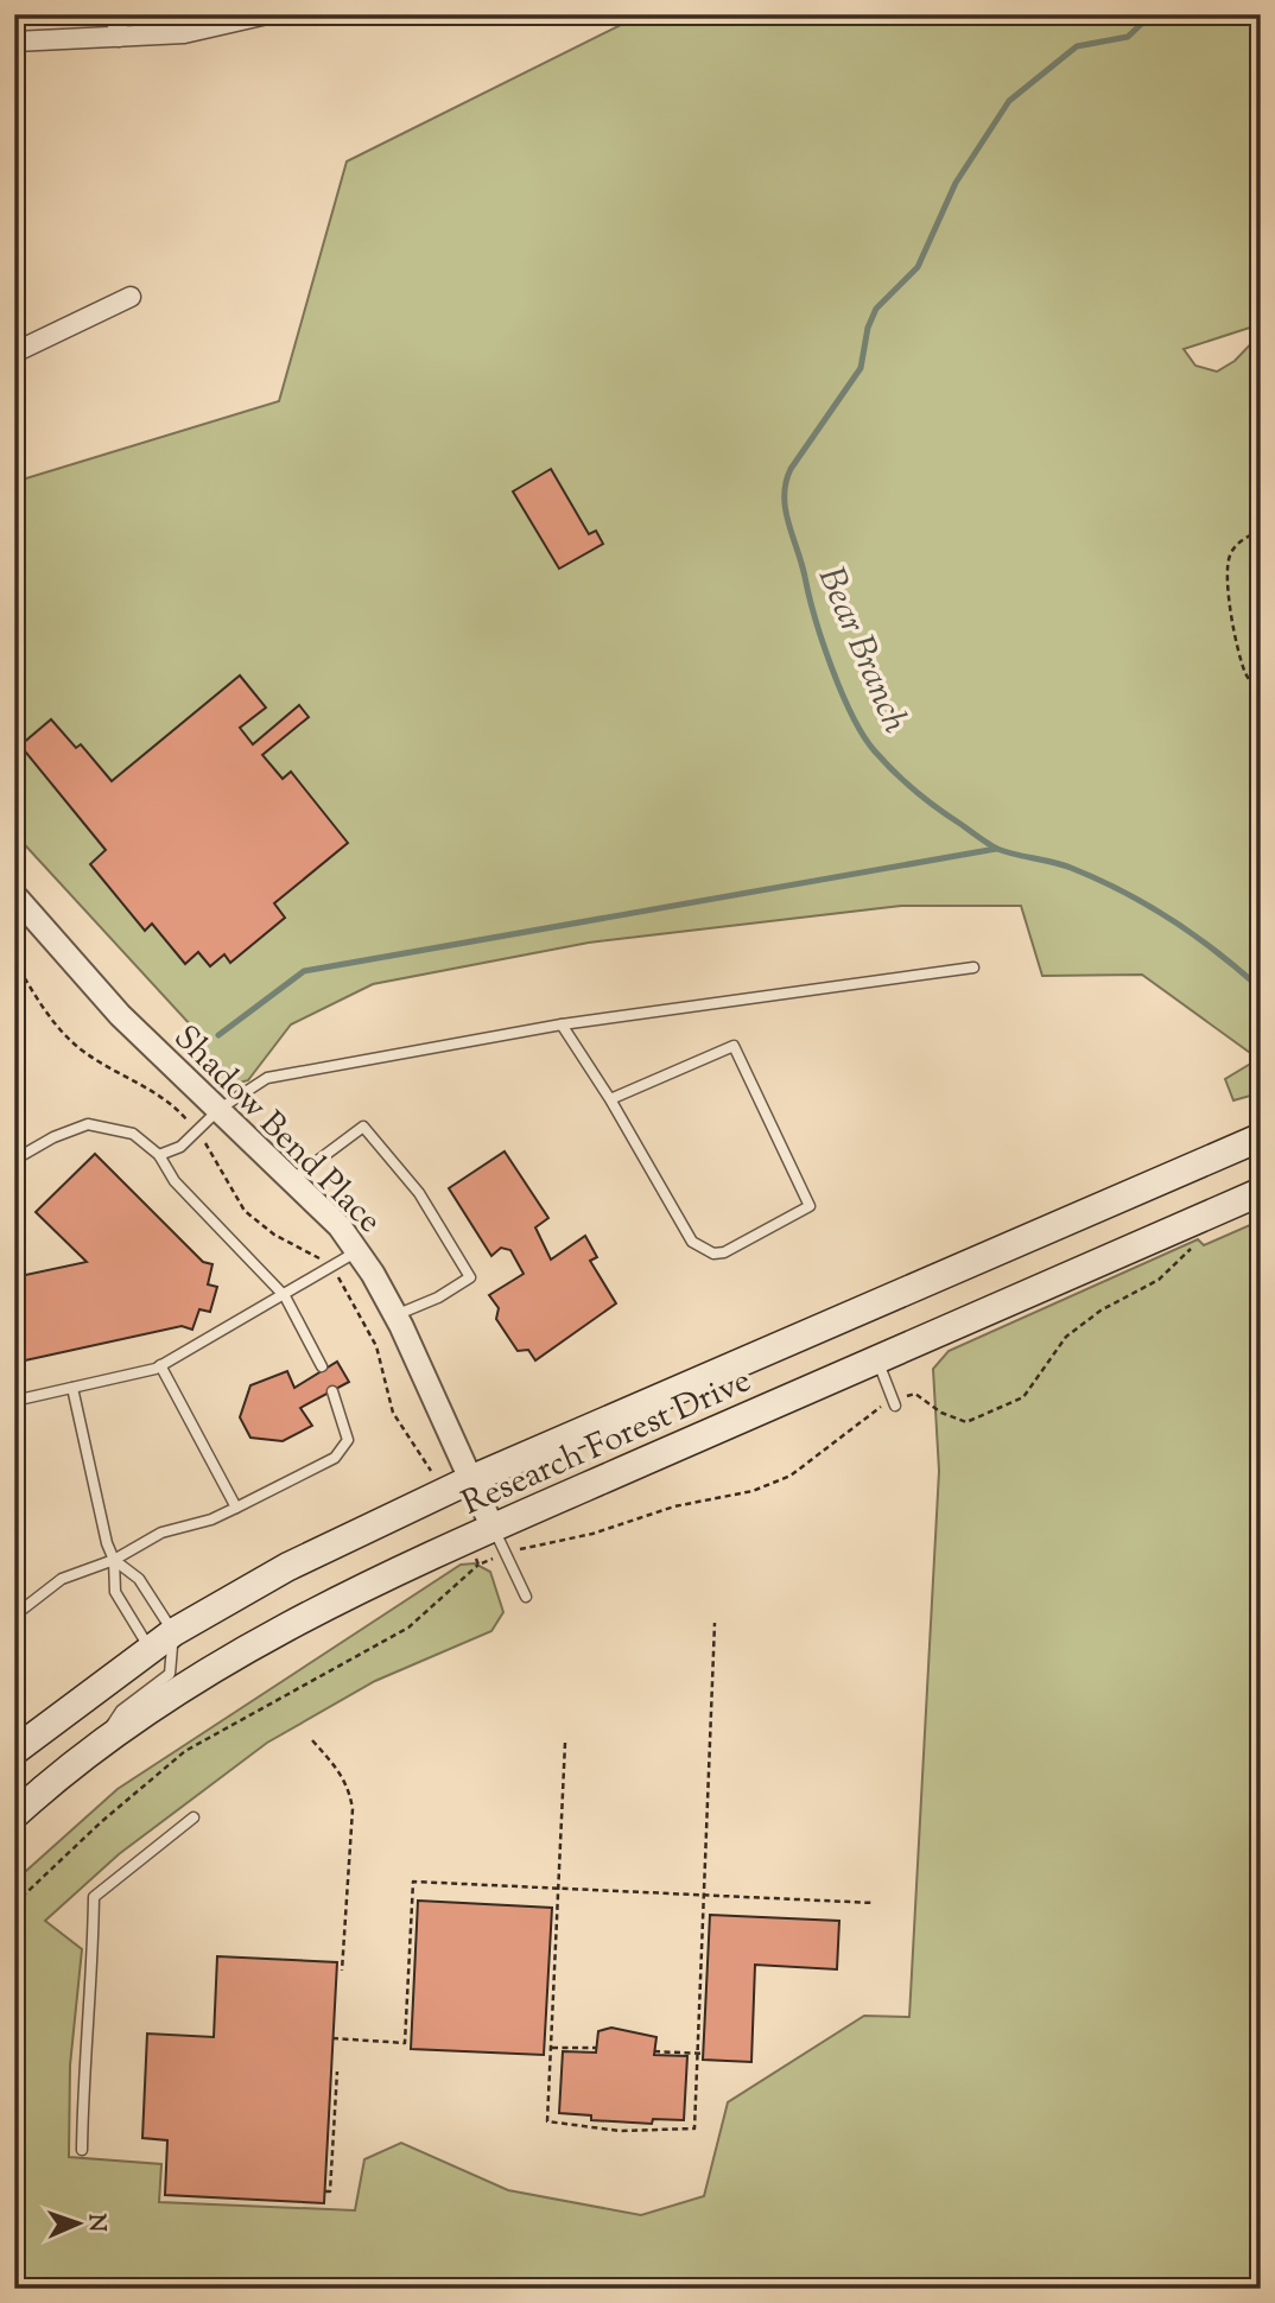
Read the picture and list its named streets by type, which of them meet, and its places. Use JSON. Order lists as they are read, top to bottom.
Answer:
{
  "streets": {
    "main road": ["Research Forest Drive"],
    "street": ["Shadow Bend Place"]
  },
  "crossings": [
    ["Shadow Bend Place", "Research Forest Drive"]
  ],
  "water": ["Bear Branch"],
  "north": "right"
}
